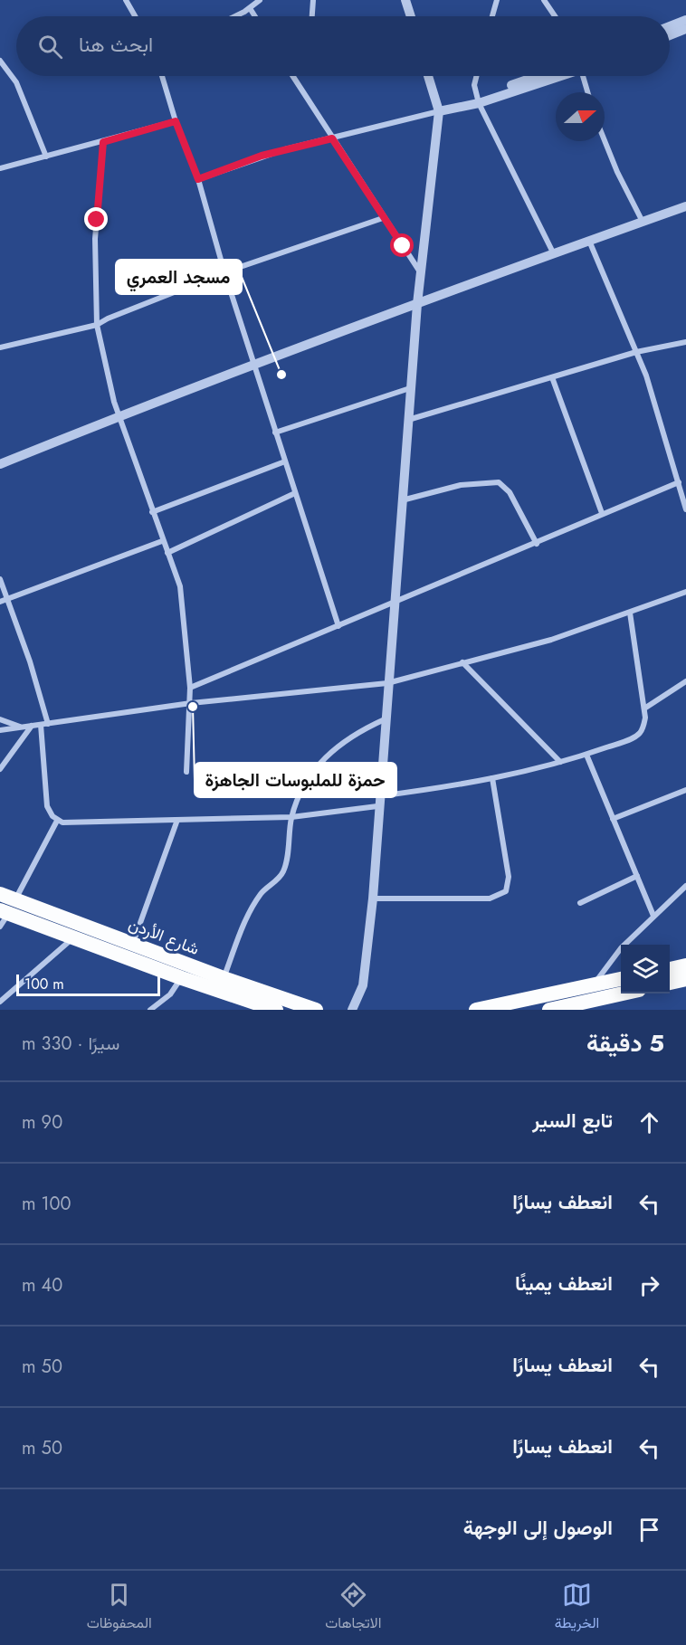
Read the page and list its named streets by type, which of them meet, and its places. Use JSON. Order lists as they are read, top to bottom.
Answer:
{
  "streets": {
    "highway": ["شارع الأردن"]
  },
  "places": ["مسجد العمري", "حمزة للملبوسات الجاهزة"],
  "scale_bar": "100 m",
  "north": "right",
  "page": {
    "search": "ابحث هنا",
    "scale": "100 m",
    "heading": ["5 دقيقة", "سيرًا · 330 m"],
    "list": [
      ["تابع السير", "90 m"],
      ["انعطف يسارًا", "100 m"],
      ["انعطف يمينًا", "40 m"],
      ["انعطف يسارًا", "50 m"],
      ["انعطف يسارًا", "50 m"],
      "الوصول إلى الوجهة"
    ],
    "nav": ["الخريطة", "الاتجاهات", "المحفوظات"]
  }
}
